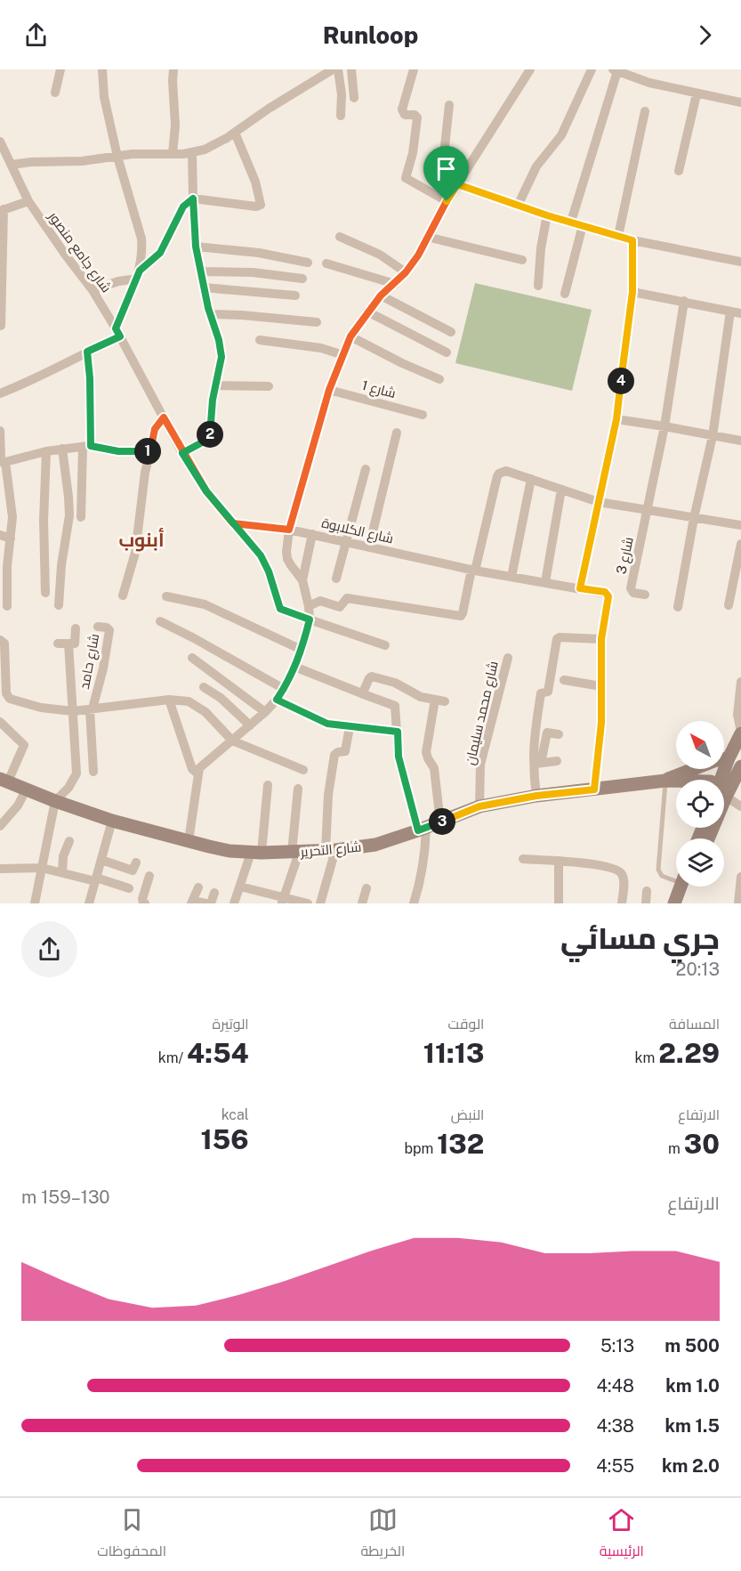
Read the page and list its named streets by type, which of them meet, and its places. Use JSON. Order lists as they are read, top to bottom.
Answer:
{
  "streets": {
    "street": [
      "شارع جامع منصور",
      "شارع 1",
      "شارع الكلابوة",
      "شارع 3",
      "شارع حامد",
      "شارع محمد سليمان",
      "شارع التحرير"
    ]
  },
  "crossings": [
    ["شارع جامع منصور", "شارع الكلابوة"],
    ["شارع محمد سليمان", "شارع التحرير"]
  ],
  "districts": ["أبنوب"],
  "north": "top left",
  "page": {
    "header": "Runloop",
    "pins": [
      "4",
      "2",
      "1",
      "3"
    ],
    "heading": ["جري مسائي", "20:13"],
    "stats": [
      ["المسافة", "2.29 km"],
      ["الوقت", "11:13"],
      ["الوتيرة", "4:54 /km"],
      ["الارتفاع", "30 m"],
      ["النبض", "132 bpm"],
      ["kcal", "156"]
    ],
    "chart": ["الارتفاع", "130–159 m"],
    "list": [
      {
        "name": "500 m",
        "note": "5:13"
      },
      {
        "name": "1.0 km",
        "note": "4:48"
      },
      {
        "name": "1.5 km",
        "note": "4:38"
      },
      {
        "name": "2.0 km",
        "note": "4:55"
      }
    ],
    "tabs": ["الرئيسية", "الخريطة", "المحفوظات"]
  }
}
